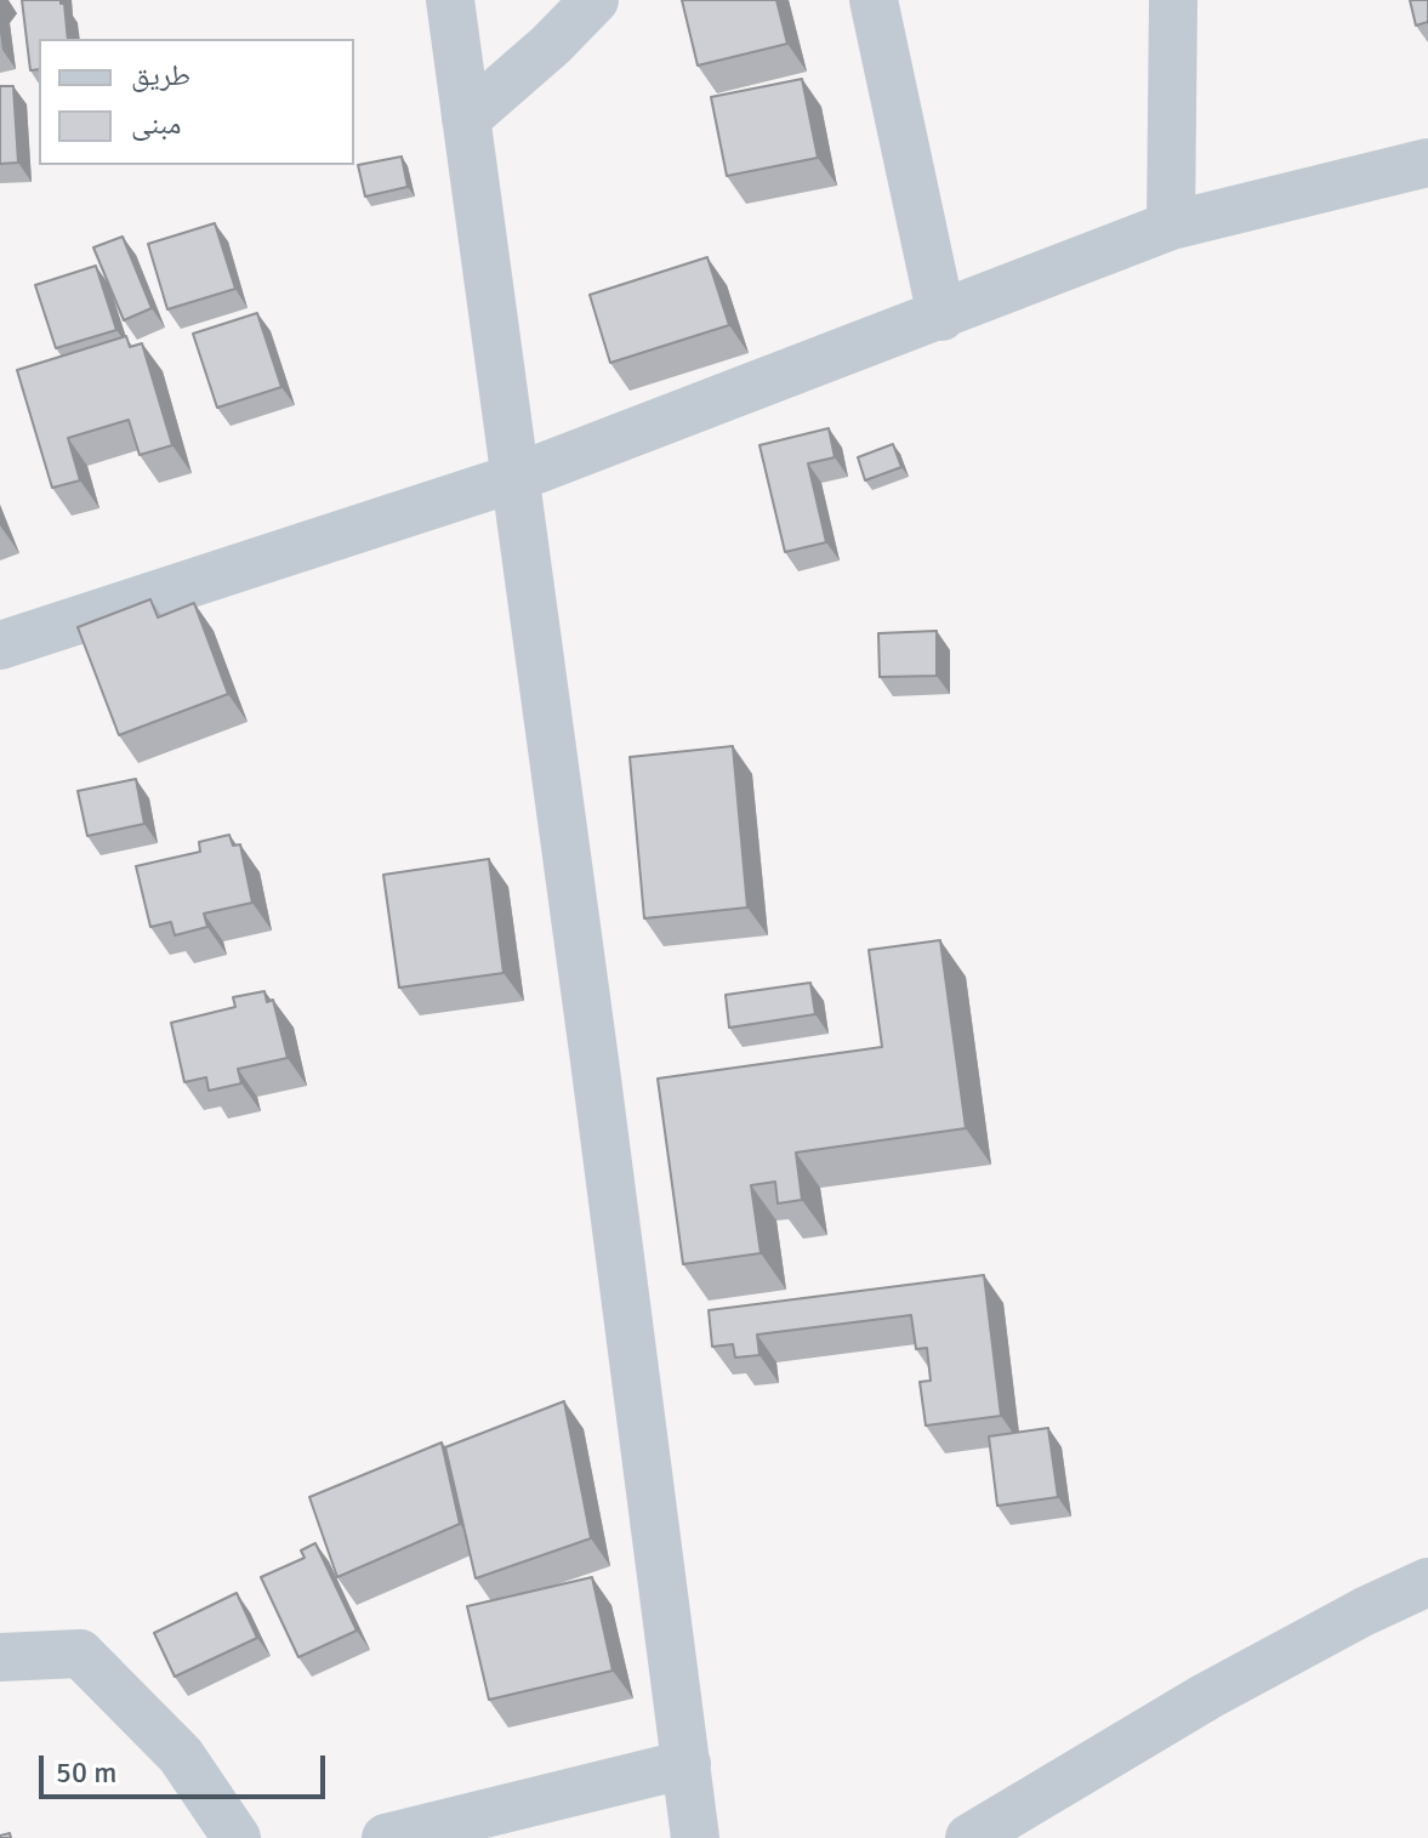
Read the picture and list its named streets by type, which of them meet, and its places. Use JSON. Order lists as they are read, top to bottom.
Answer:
{
  "legend": ["طريق", "مبنى"],
  "scale_bar": "50 m"
}
